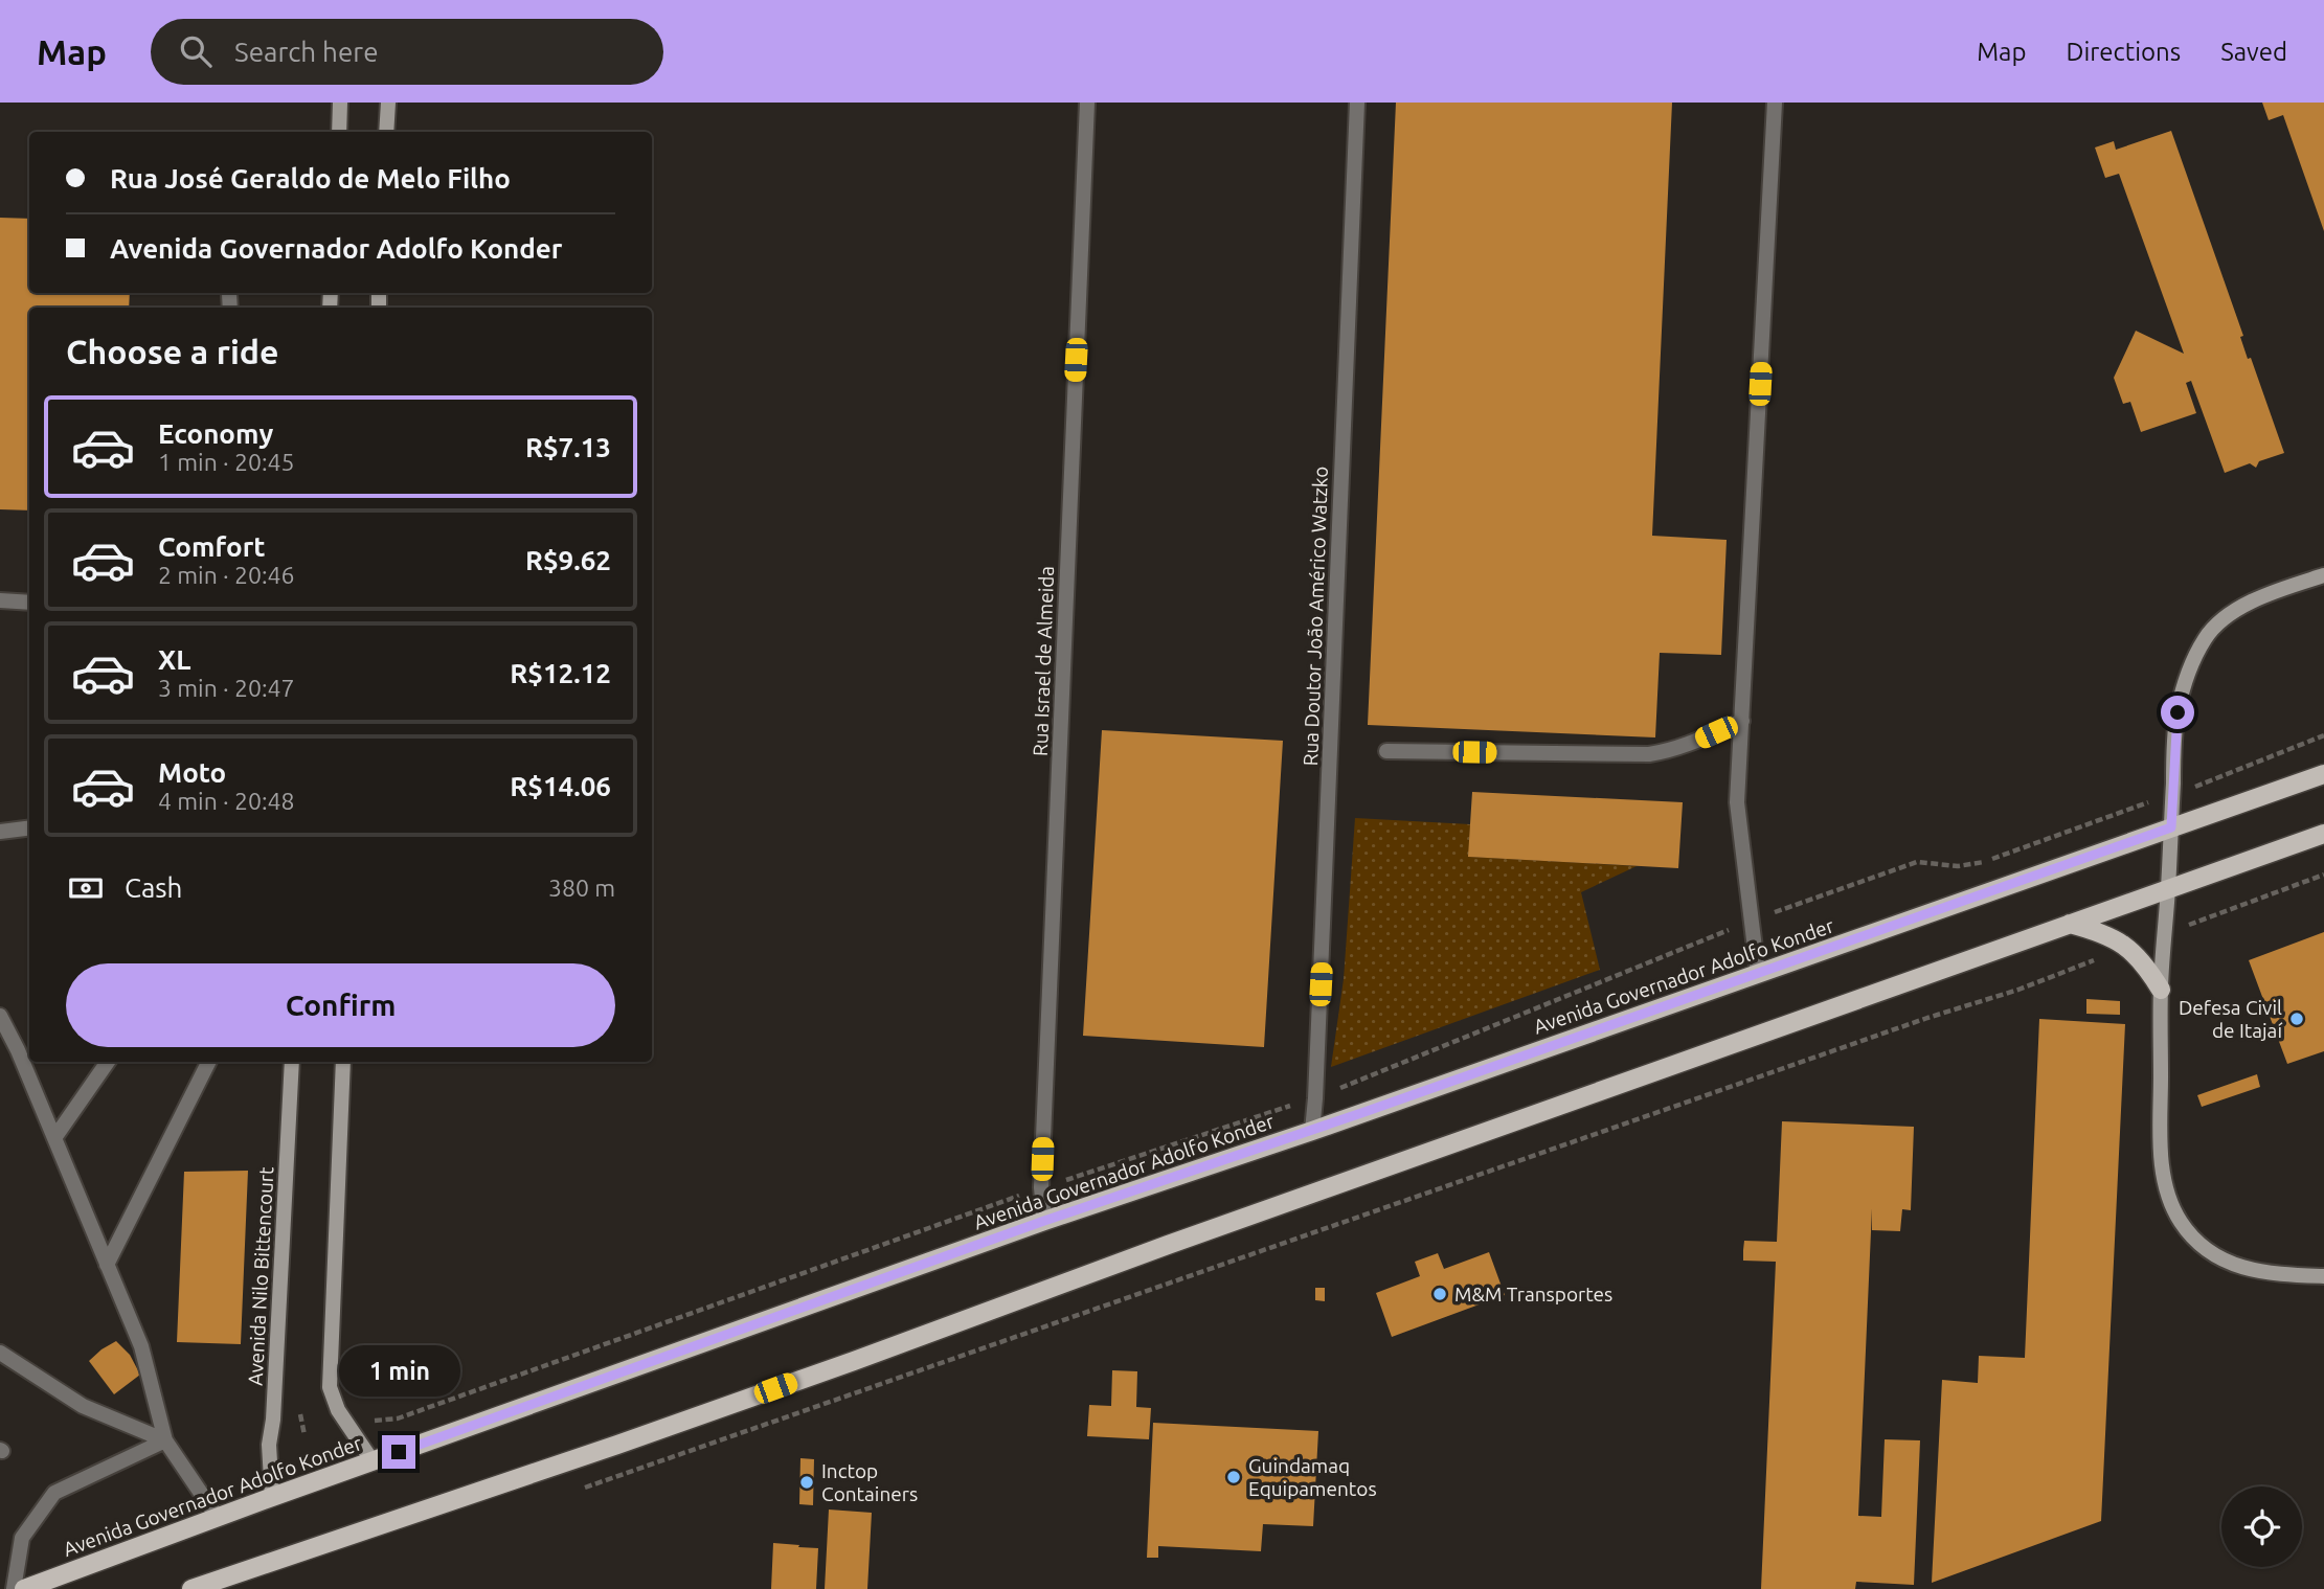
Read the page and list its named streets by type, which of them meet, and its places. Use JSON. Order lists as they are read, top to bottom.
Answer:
{
  "streets": {
    "main road": ["Avenida Governador Adolfo Konder"],
    "street": ["Rua Doutor João Américo Watzko", "Rua Israel de Almeida", "Avenida Nilo Bittencourt"]
  },
  "crossings": [
    ["Rua Doutor João Américo Watzko", "Avenida Governador Adolfo Konder"],
    ["Rua Israel de Almeida", "Avenida Governador Adolfo Konder"],
    ["Avenida Governador Adolfo Konder", "Avenida Nilo Bittencourt"]
  ],
  "places": [
    "Defesa Civil de Itajaí",
    "M&M Transportes",
    "Guindamaq Equipamentos",
    "Inctop Containers"
  ],
  "page": {
    "header": "Map",
    "search": "Search here",
    "nav": ["Map", "Directions", "Saved"],
    "banner": ["Rua José Geraldo de Melo Filho", "Avenida Governador Adolfo Konder"],
    "heading": "Choose a ride",
    "list": [
      {
        "name": "Economy",
        "note": "1 min · 20:45",
        "value": "R$7.13"
      },
      {
        "name": "Comfort",
        "note": "2 min · 20:46",
        "value": "R$9.62"
      },
      {
        "name": "XL",
        "note": "3 min · 20:47",
        "value": "R$12.12"
      },
      {
        "name": "Moto",
        "note": "4 min · 20:48",
        "value": "R$14.06"
      }
    ],
    "pay": ["Cash", "380 m"],
    "buttons": "Confirm",
    "bubble": "1 min"
  }
}
